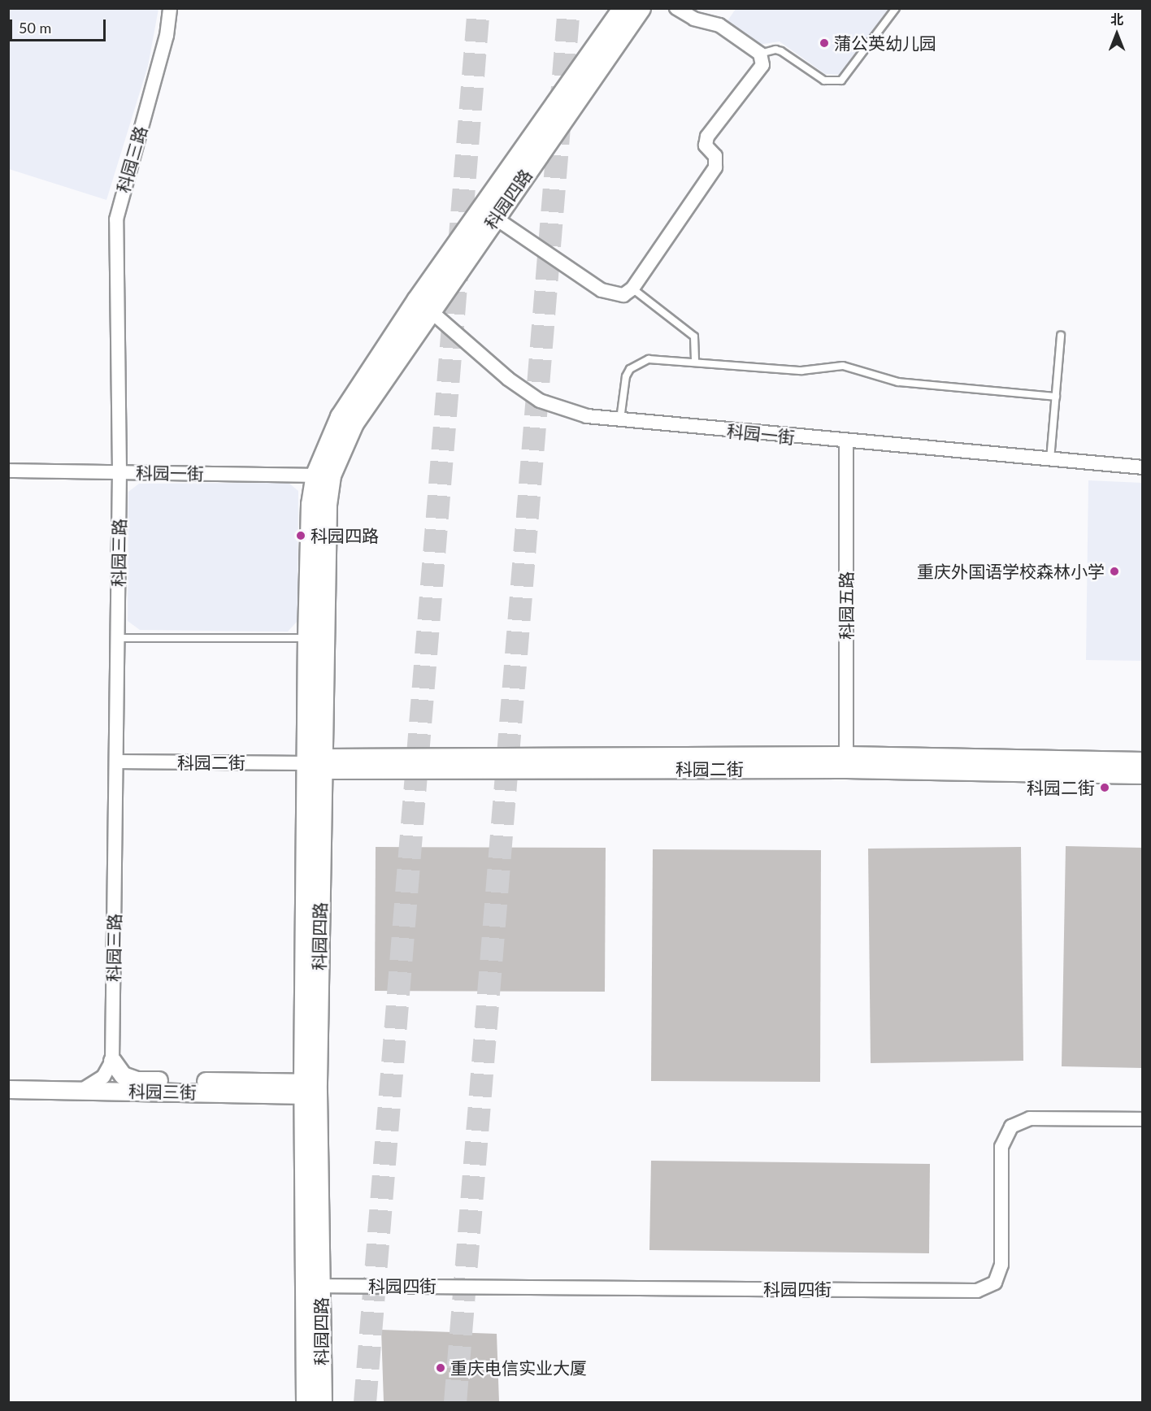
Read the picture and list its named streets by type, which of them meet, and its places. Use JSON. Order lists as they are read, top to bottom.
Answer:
{
  "streets": {
    "main road": ["科园四路"],
    "street": [
      "科园三路",
      "科园一街",
      "科园五路",
      "科园二街",
      "科园三街",
      "科园四街"
    ]
  },
  "crossings": [
    ["科园三路", "科园一街"],
    ["科园三路", "科园二街"],
    ["科园三路", "科园三街"],
    ["科园四路", "科园一街"],
    ["科园四路", "科园二街"],
    ["科园四路", "科园三街"],
    ["科园四路", "科园四街"],
    ["科园一街", "科园五路"],
    ["科园五路", "科园二街"]
  ],
  "places": [
    "蒲公英幼儿园",
    "科园四路",
    "重庆外国语学校森林小学",
    "科园二街",
    "重庆电信实业大厦"
  ],
  "scale_bar": "50 m",
  "north": "top"
}
